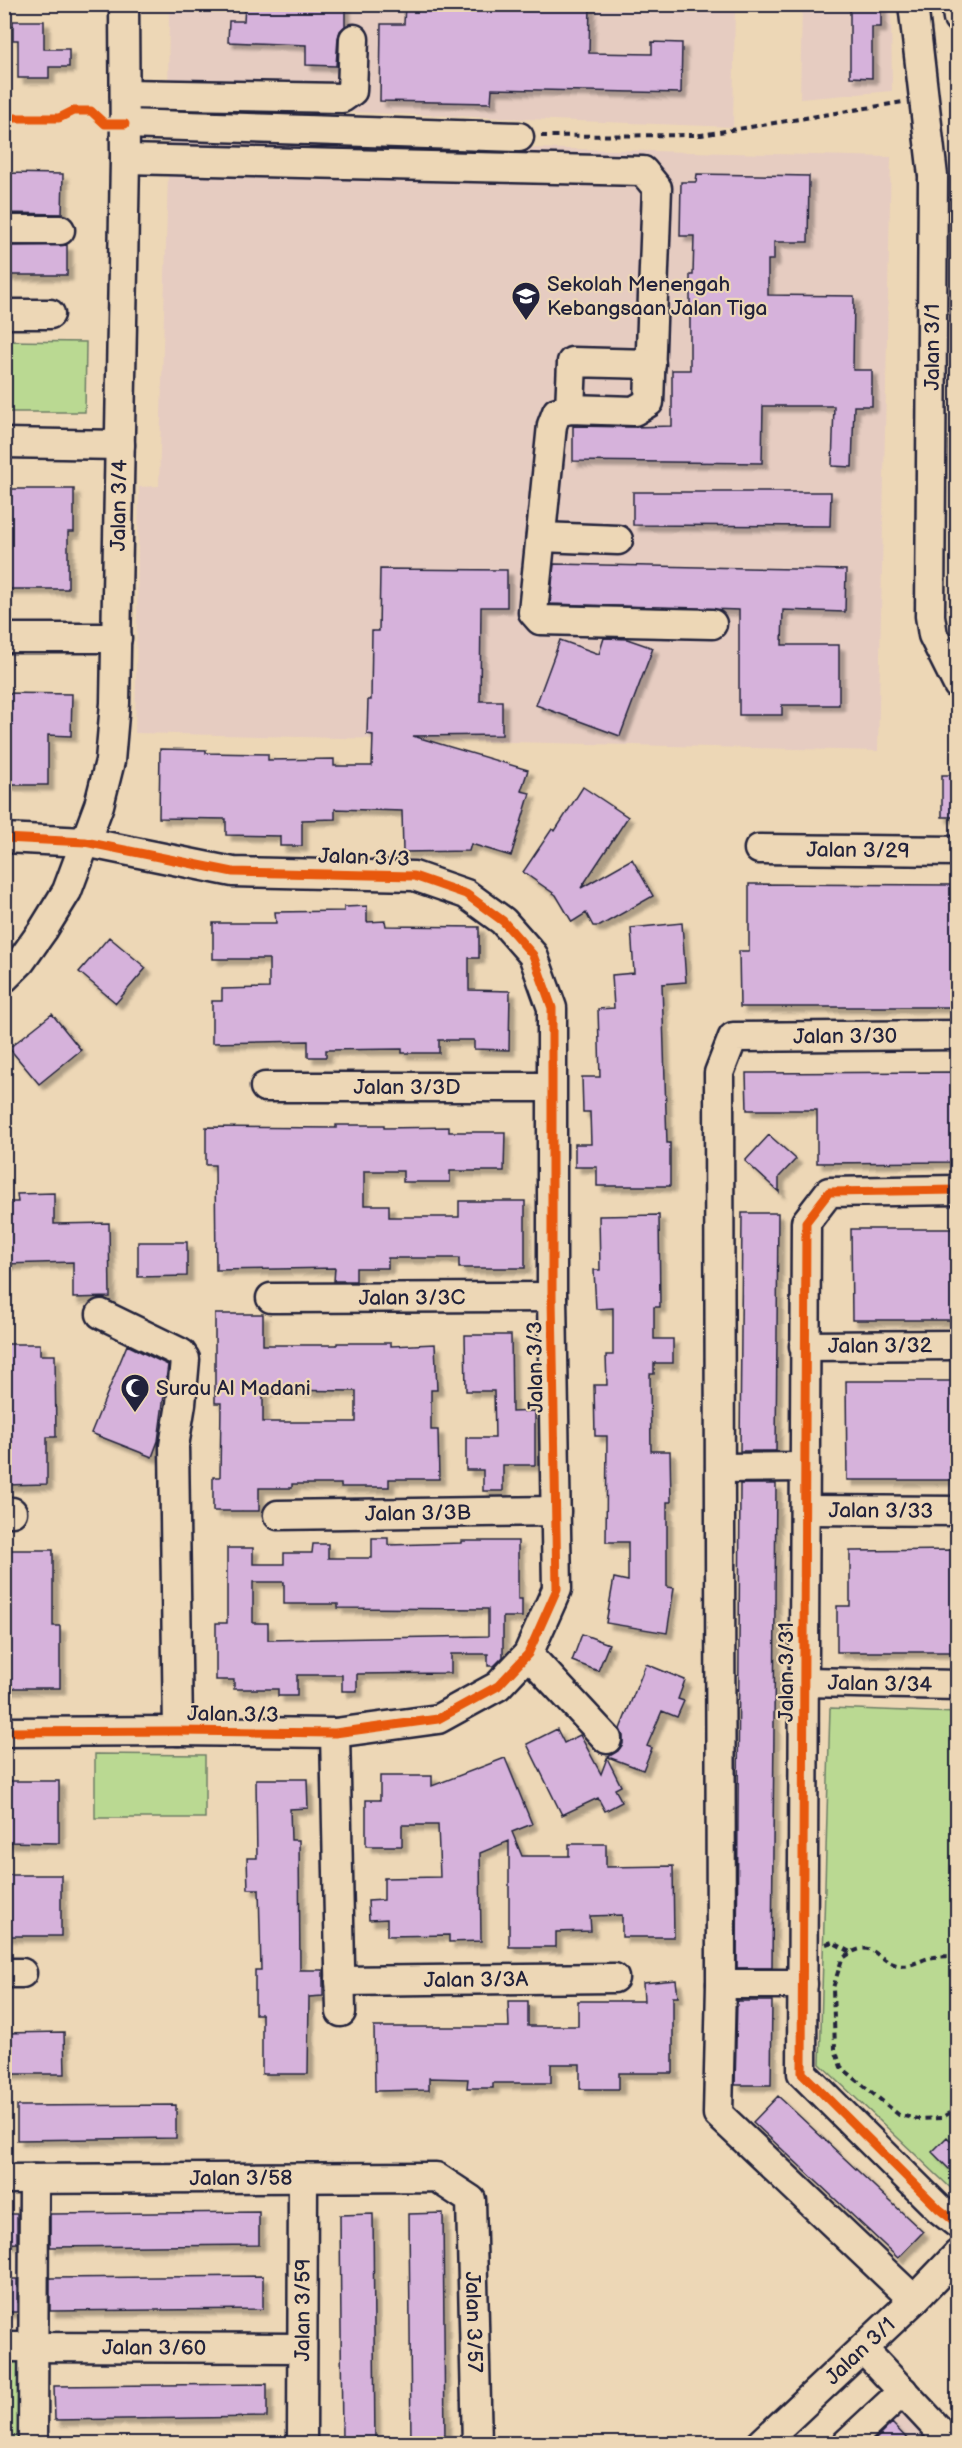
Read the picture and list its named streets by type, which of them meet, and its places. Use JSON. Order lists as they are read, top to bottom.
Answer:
{
  "streets": {
    "street": [
      "Jalan 3/1",
      "Jalan 3/4",
      "Jalan 3/29",
      "Jalan 3/3",
      "Jalan 3/30",
      "Jalan 3/3D",
      "Jalan 3/3C",
      "Jalan 3/32",
      "Jalan 3/33",
      "Jalan 3/3B",
      "Jalan 3/31",
      "Jalan 3/34",
      "Jalan 3/3A",
      "Jalan 3/58",
      "Jalan 3/59",
      "Jalan 3/57",
      "Jalan 3/60"
    ]
  },
  "crossings": [
    ["Jalan 3/4", "Jalan 3/3"],
    ["Jalan 3/3", "Jalan 3/3D"],
    ["Jalan 3/3", "Jalan 3/3C"],
    ["Jalan 3/3", "Jalan 3/3B"],
    ["Jalan 3/32", "Jalan 3/31"],
    ["Jalan 3/33", "Jalan 3/31"],
    ["Jalan 3/31", "Jalan 3/34"],
    ["Jalan 3/58", "Jalan 3/59"],
    ["Jalan 3/58", "Jalan 3/57"],
    ["Jalan 3/59", "Jalan 3/60"]
  ],
  "places": {
    "school or university": ["Sekolah Menengah Kebangsaan Jalan Tiga"],
    "mosque": ["Surau Al Madani"]
  }
}
